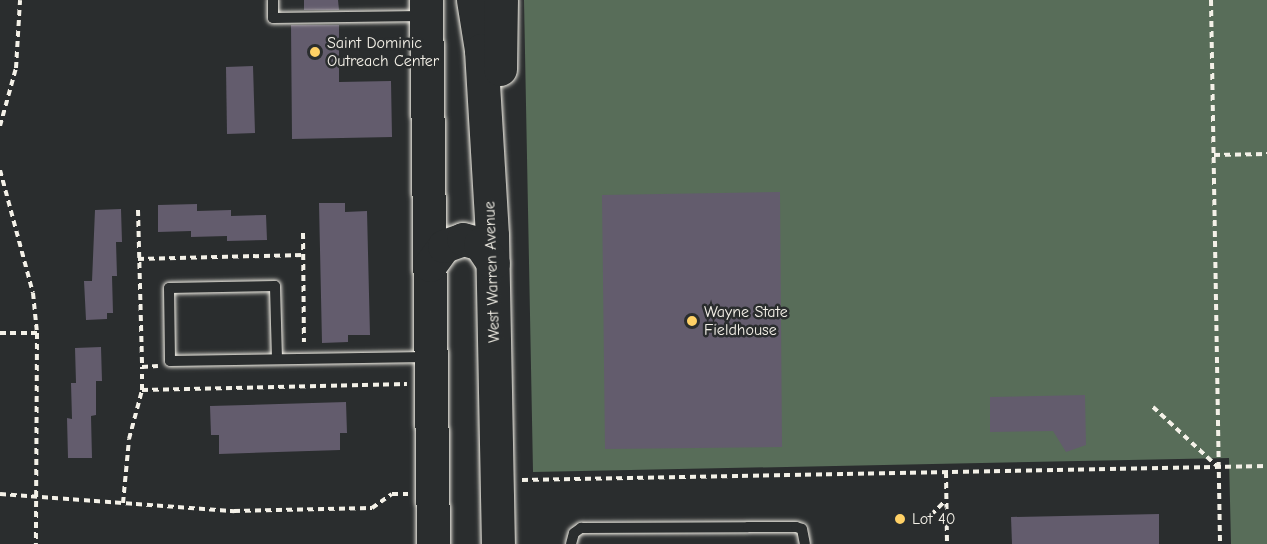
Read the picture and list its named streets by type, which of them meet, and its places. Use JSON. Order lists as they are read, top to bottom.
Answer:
{
  "streets": {
    "main road": ["West Warren Avenue"]
  },
  "places": ["Saint Dominic Outreach Center", "Wayne State Fieldhouse", "Lot 40"]
}
